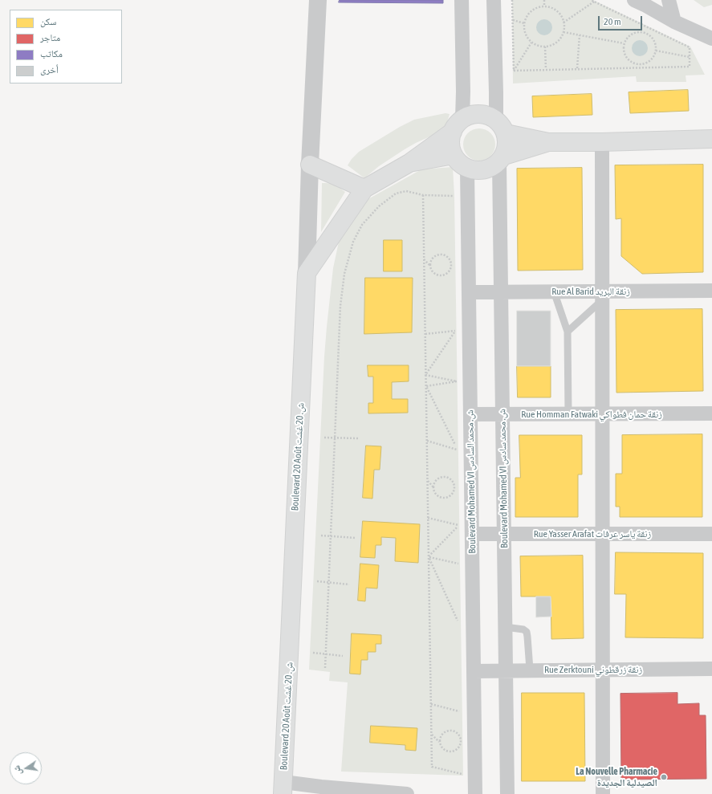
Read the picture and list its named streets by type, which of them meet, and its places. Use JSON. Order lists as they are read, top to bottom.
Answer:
{
  "streets": {
    "main road": ["Boulevard 20 Août ش. 20 غشت"],
    "street": [
      "Rue Al Barid زنقة البريد",
      "Rue Homman Fatwaki زنقة حمان فطواكي",
      "Boulevard Mohamed VI ش. محمد سادس",
      "Boulevard Mohamed VI ش. محمد السادس",
      "Rue Yasser Arafat زنقة ياسر عرفات",
      "Rue Zerktouni زنقة زرقطوني"
    ]
  },
  "crossings": [
    ["Rue Al Barid زنقة البريد", "Boulevard Mohamed VI ش. محمد سادس"],
    ["Rue Al Barid زنقة البريد", "Boulevard Mohamed VI ش. محمد السادس"],
    ["Rue Homman Fatwaki زنقة حمان فطواكي", "Boulevard Mohamed VI ش. محمد سادس"],
    ["Rue Homman Fatwaki زنقة حمان فطواكي", "Boulevard Mohamed VI ش. محمد السادس"],
    ["Boulevard Mohamed VI ش. محمد سادس", "Boulevard Mohamed VI ش. محمد السادس"],
    ["Boulevard Mohamed VI ش. محمد سادس", "Rue Yasser Arafat زنقة ياسر عرفات"],
    ["Boulevard Mohamed VI ش. محمد سادس", "Rue Zerktouni زنقة زرقطوني"],
    ["Boulevard Mohamed VI ش. محمد السادس", "Rue Yasser Arafat زنقة ياسر عرفات"],
    ["Boulevard Mohamed VI ش. محمد السادس", "Rue Zerktouni زنقة زرقطوني"]
  ],
  "places": ["La Nouvelle Pharmacie الصيدلية الجديدة"],
  "legend": [
    "سكن",
    "متاجر",
    "مكاتب",
    "أخرى"
  ],
  "scale_bar": "20 m",
  "north": "left"
}
